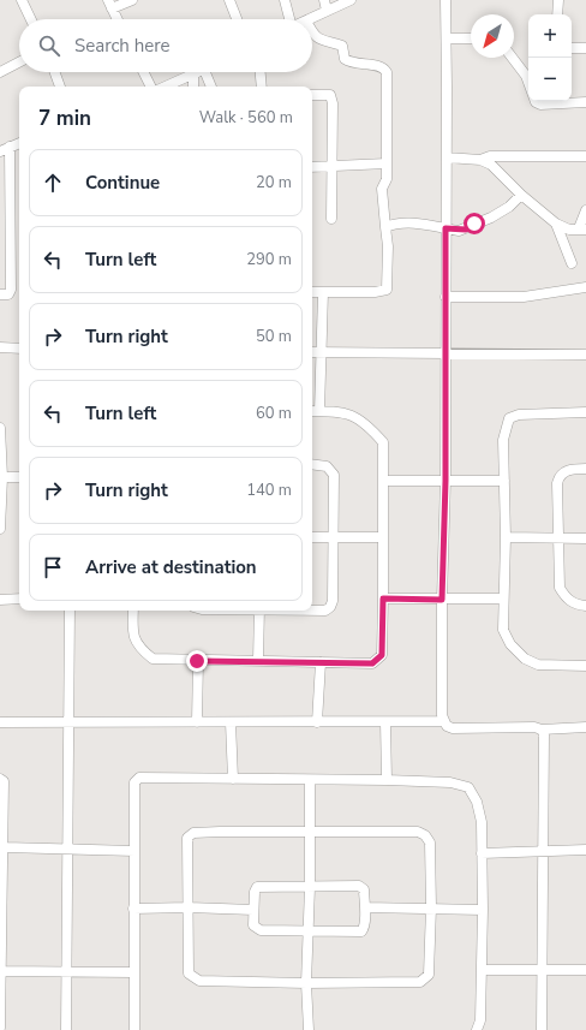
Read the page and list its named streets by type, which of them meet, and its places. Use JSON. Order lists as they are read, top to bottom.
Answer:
{
  "north": "bottom left",
  "page": {
    "map_buttons": ["+", "−"],
    "search": "Search here",
    "heading": ["7 min", "Walk · 560 m"],
    "list": [
      ["Continue", "20 m"],
      ["Turn left", "290 m"],
      ["Turn right", "50 m"],
      ["Turn left", "60 m"],
      ["Turn right", "140 m"],
      "Arrive at destination"
    ]
  }
}
